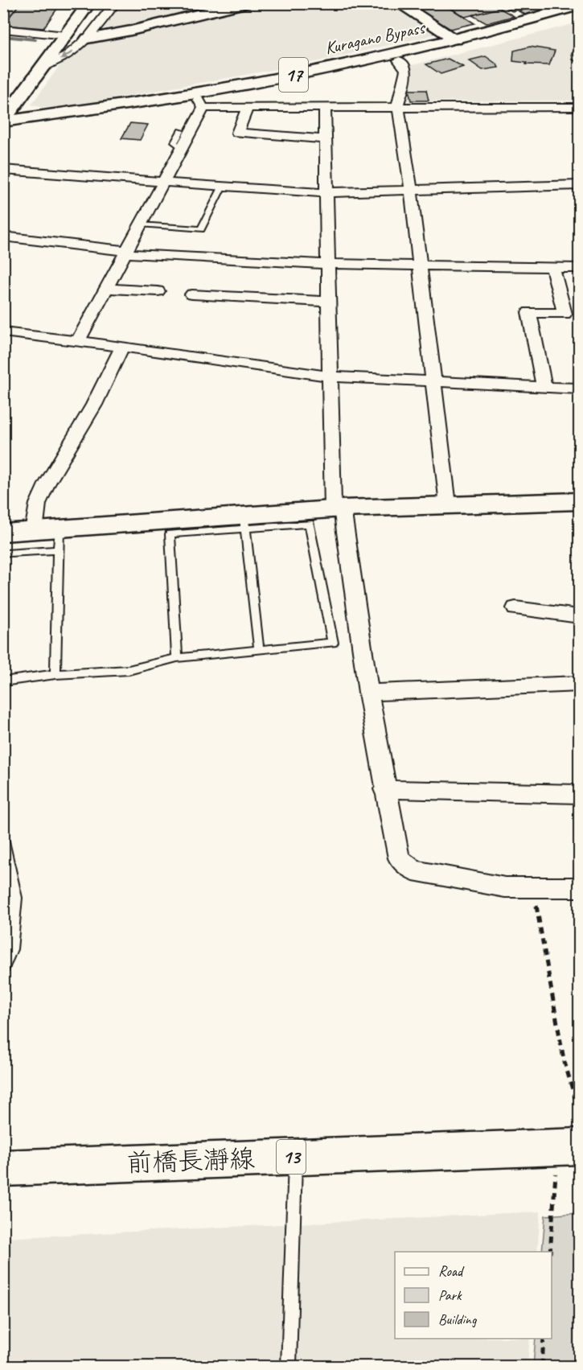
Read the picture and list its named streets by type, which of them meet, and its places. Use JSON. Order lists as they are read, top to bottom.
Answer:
{
  "streets": {
    "main road": [
      "Kuragano Bypass",
      "17",
      "13",
      "前橋長瀞線"
    ]
  },
  "legend": ["Road", "Park", "Building"]
}
